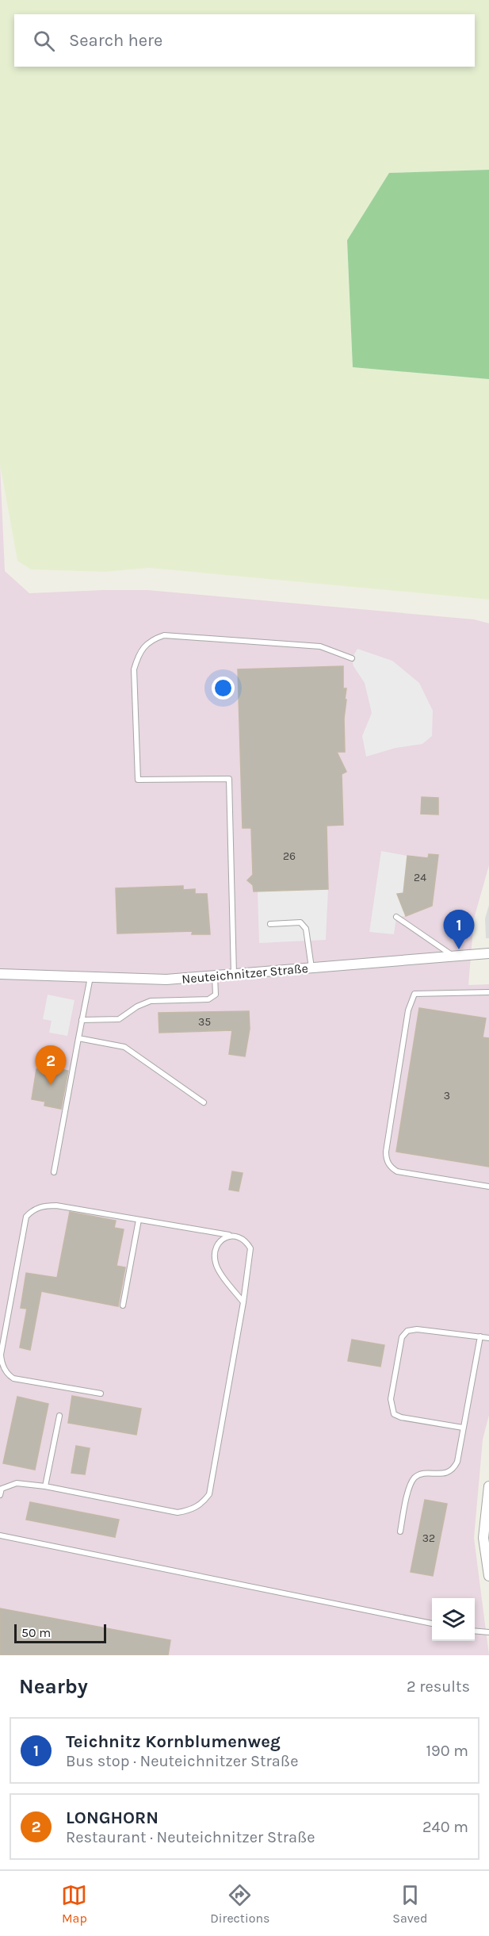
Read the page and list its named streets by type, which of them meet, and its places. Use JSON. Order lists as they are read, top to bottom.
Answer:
{
  "streets": {
    "street": ["Neuteichnitzer Straße"]
  },
  "house_numbers": [
    "26",
    "24",
    "35",
    "3",
    "32"
  ],
  "scale_bar": "50 m",
  "page": {
    "search": "Search here",
    "pins": ["1", "2"],
    "scale": "50 m",
    "heading": ["Nearby", "2 results"],
    "list": [
      {
        "mark": "1",
        "name": "Teichnitz Kornblumenweg",
        "note": "Bus stop · Neuteichnitzer Straße",
        "value": "190 m"
      },
      {
        "mark": "2",
        "name": "LONGHORN",
        "note": "Restaurant · Neuteichnitzer Straße",
        "value": "240 m"
      }
    ],
    "nav": ["Map", "Directions", "Saved"]
  }
}
